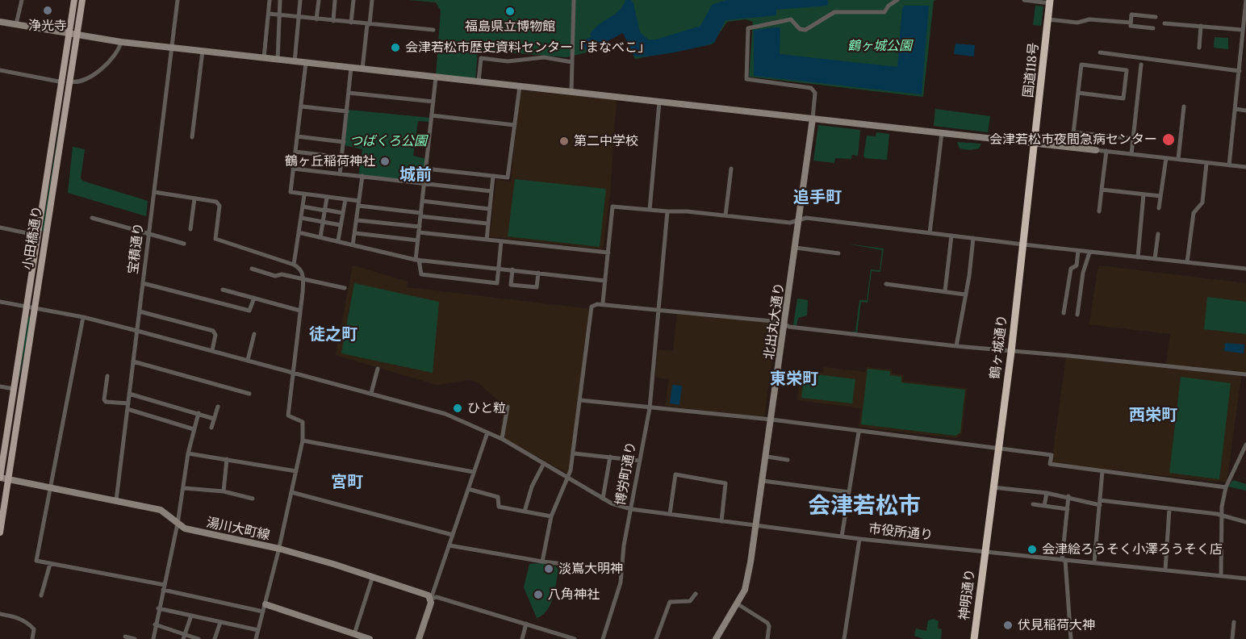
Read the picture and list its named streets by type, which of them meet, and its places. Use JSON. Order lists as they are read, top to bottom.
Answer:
{
  "streets": {
    "highway": ["国道118号", "鶴ヶ城通り", "神明通り"],
    "main road": ["小田橋通り"],
    "street": [
      "宝積通り",
      "北出丸大通り",
      "博労町通り",
      "湯川大町線",
      "市役所通り"
    ]
  },
  "crossings": [
    ["国道118号", "鶴ヶ城通り"],
    ["小田橋通り", "湯川大町線"],
    ["小田橋通り", "市役所通り"],
    ["宝積通り", "湯川大町線"],
    ["宝積通り", "市役所通り"],
    ["北出丸大通り", "市役所通り"],
    ["鶴ヶ城通り", "市役所通り"],
    ["鶴ヶ城通り", "神明通り"],
    ["博労町通り", "市役所通り"],
    ["市役所通り", "神明通り"]
  ],
  "districts": [
    "城前",
    "追手町",
    "徒之町",
    "東栄町",
    "西栄町",
    "宮町",
    "会津若松市"
  ],
  "parks": ["鶴ヶ城公園", "つばくろ公園"],
  "places": [
    "浄光寺",
    "福島県立博物館",
    "会津若松市歴史資料センター「まなべこ」",
    "会津若松市夜間急病センター",
    "第二中学校",
    "鶴ヶ丘稲荷神社",
    "ひと粒",
    "会津絵ろうそく小澤ろうそく店",
    "淡嶌大明神",
    "八角神社",
    "伏見稲荷大神"
  ]
}
